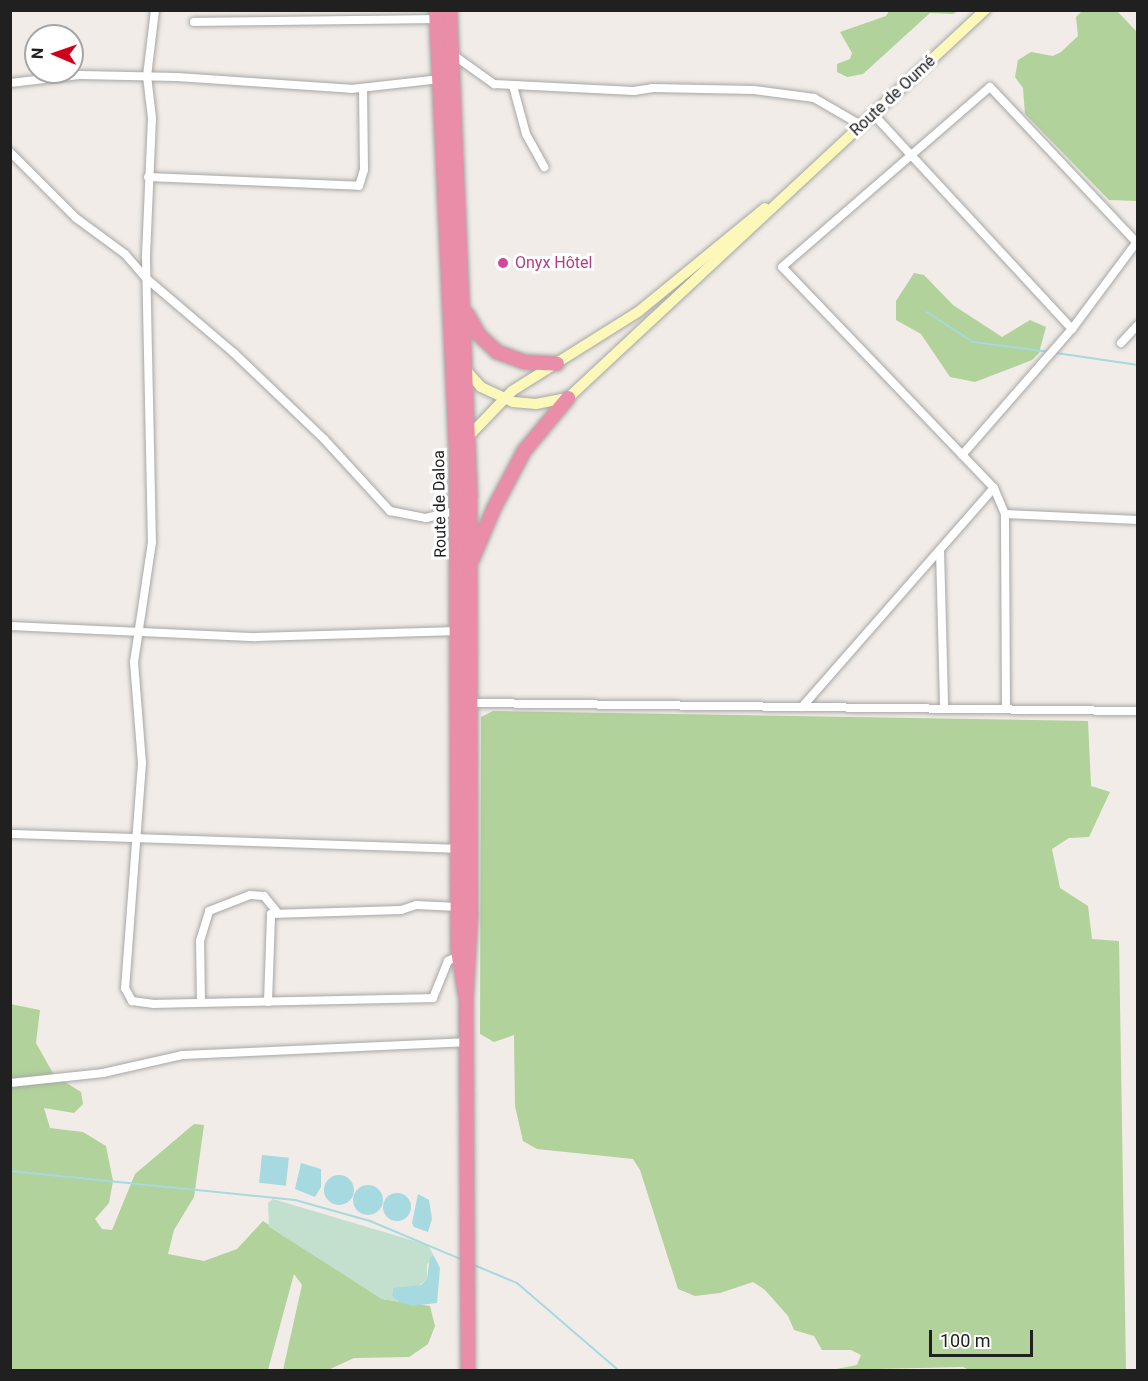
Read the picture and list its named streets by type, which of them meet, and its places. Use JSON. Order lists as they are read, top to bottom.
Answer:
{
  "streets": {
    "highway": ["Route de Daloa"],
    "main road": ["Route de Oumé"]
  },
  "places": ["Onyx Hôtel"],
  "scale_bar": "100 m",
  "north": "left"
}
